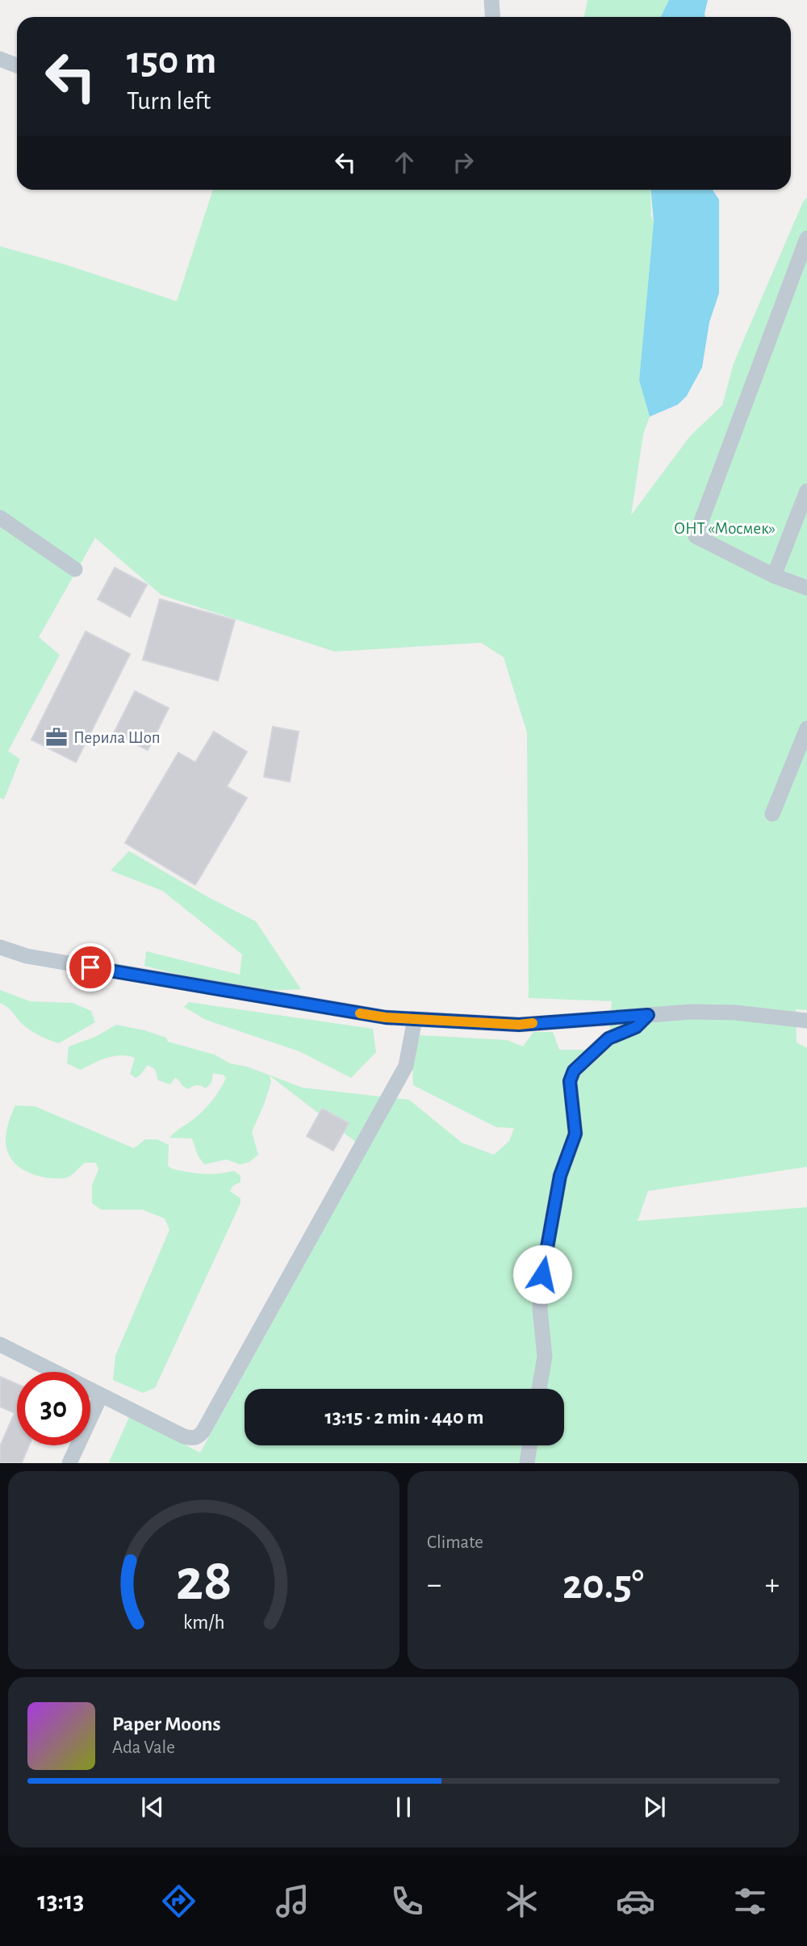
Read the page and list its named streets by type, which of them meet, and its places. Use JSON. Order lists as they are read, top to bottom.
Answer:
{
  "parks": ["ОНТ «Мосмек»"],
  "places": {
    "office": ["Перила Шоп"]
  },
  "page": {
    "turn": ["150 m", "Turn left"],
    "limit": "30",
    "trip": "13:15 · 2 min · 440 m",
    "tile": "Climate",
    "heat": ["−", "20.5°", "+"],
    "song": ["Paper Moons", "Ada Vale"],
    "tabs": "13:13",
    "gauge": ["28", "km/h"]
  }
}
